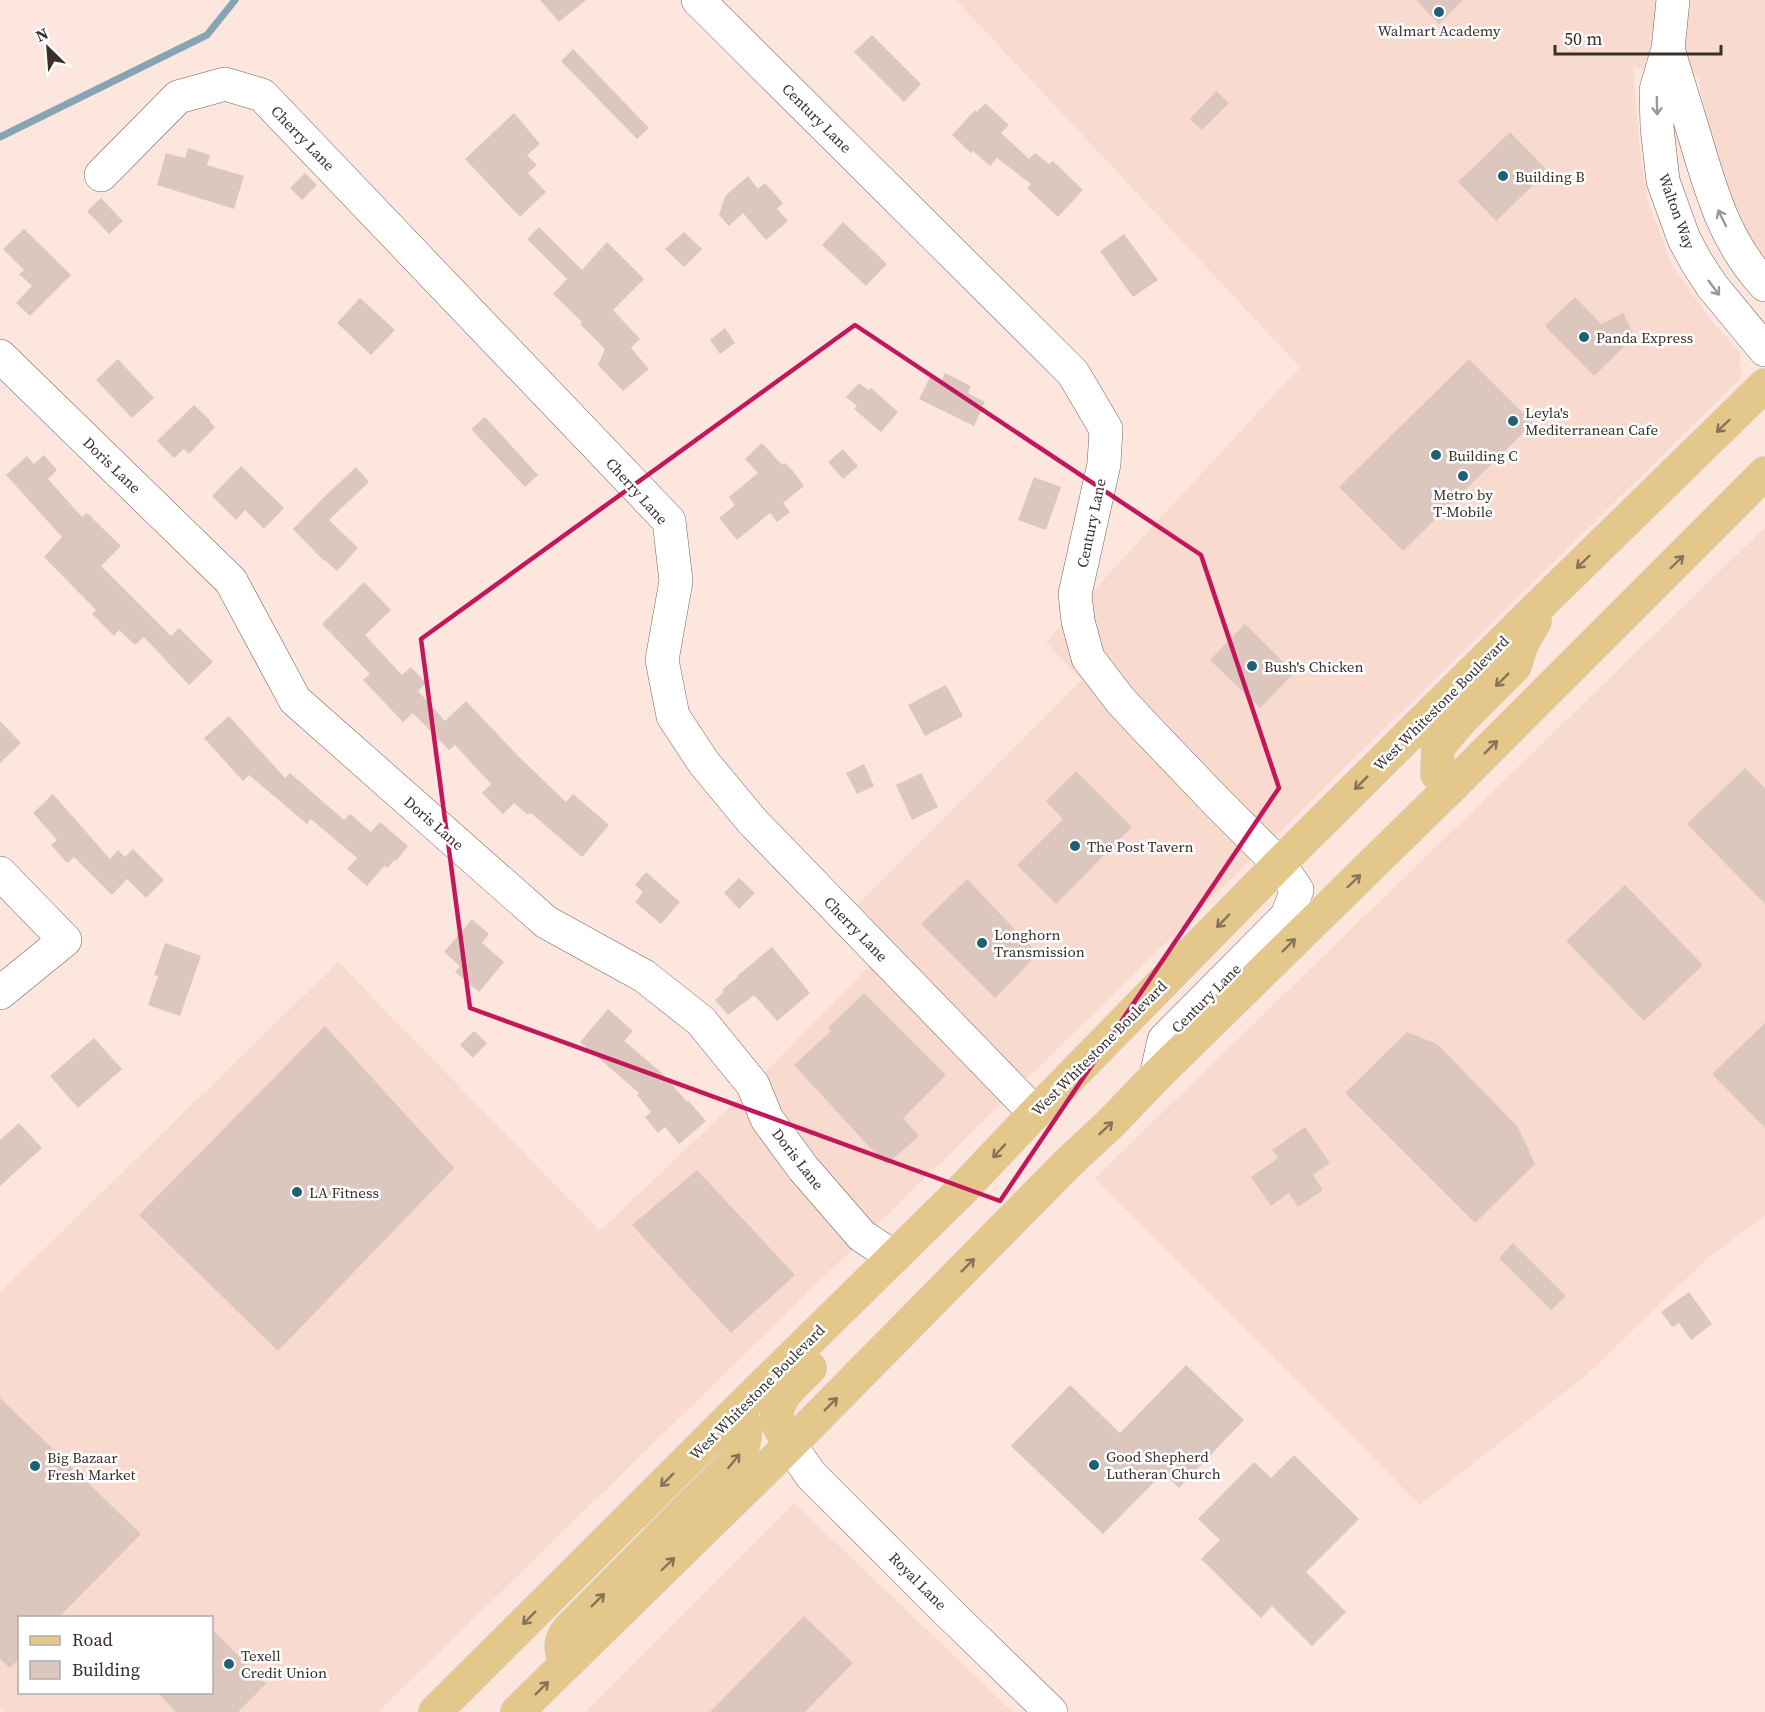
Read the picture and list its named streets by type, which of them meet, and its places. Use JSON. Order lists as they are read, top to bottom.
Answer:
{
  "streets": {
    "main road": ["West Whitestone Boulevard"],
    "street": [
      "Century Lane",
      "Cherry Lane",
      "Walton Way",
      "Doris Lane",
      "Royal Lane"
    ]
  },
  "crossings": [
    ["Century Lane", "West Whitestone Boulevard"],
    ["Cherry Lane", "West Whitestone Boulevard"],
    ["Doris Lane", "West Whitestone Boulevard"]
  ],
  "places": [
    "Walmart Academy",
    "Building B",
    "Panda Express",
    "Leyla's Mediterranean Cafe",
    "Building C",
    "Metro by T-Mobile",
    "Bush's Chicken",
    "The Post Tavern",
    "Longhorn Transmission",
    "LA Fitness",
    "Good Shepherd Lutheran Church",
    "Big Bazaar Fresh Market",
    "Texell Credit Union"
  ],
  "legend": ["Road", "Building"],
  "scale_bar": "50 m",
  "north": "top left"
}
